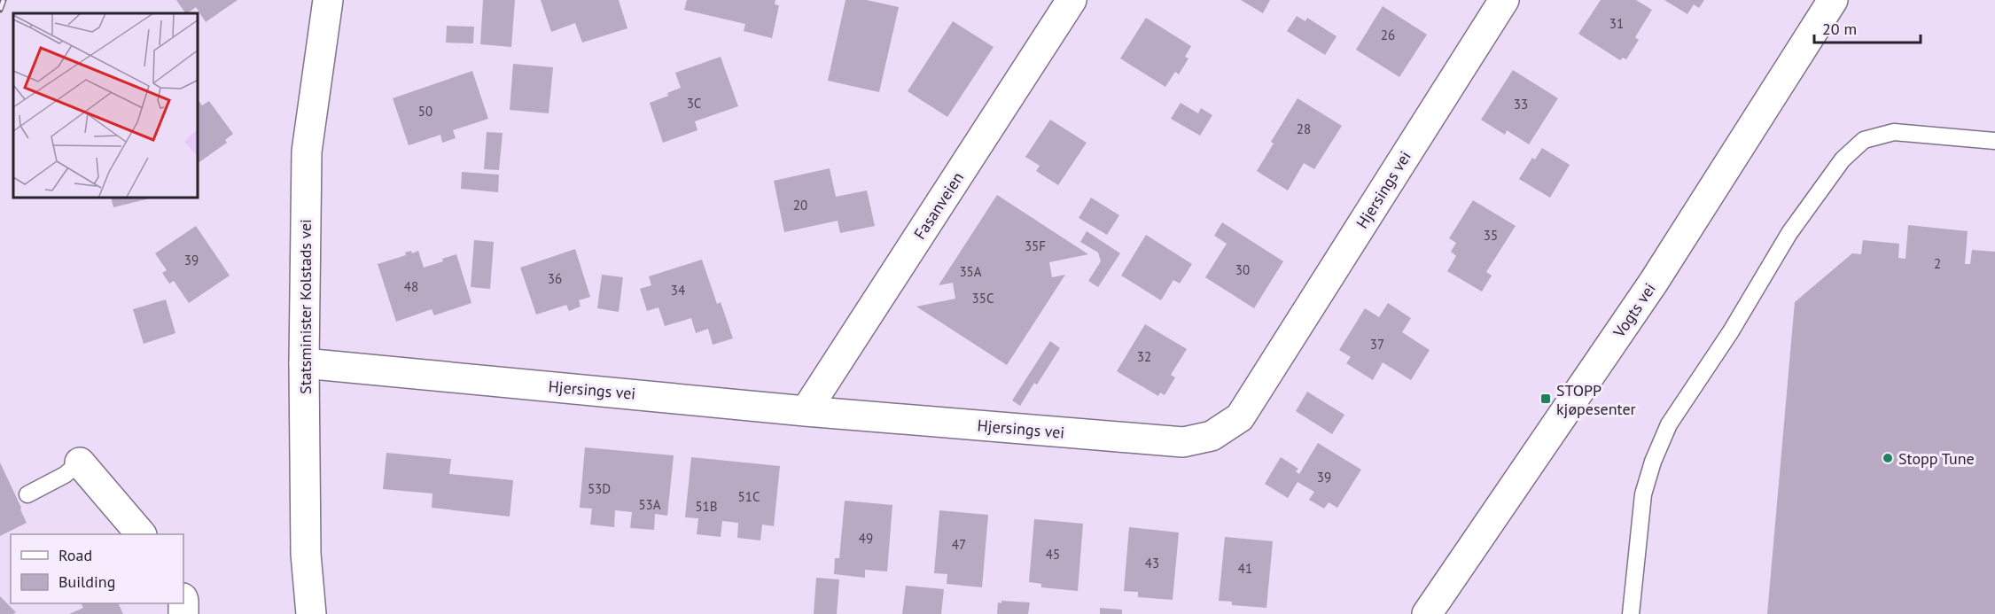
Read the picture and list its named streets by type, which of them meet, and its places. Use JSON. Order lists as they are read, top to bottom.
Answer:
{
  "streets": {
    "street": [
      "Hjersings vei",
      "Fasanveien",
      "Statsminister Kolstads vei",
      "Vogts vei"
    ]
  },
  "crossings": [
    ["Hjersings vei", "Fasanveien"],
    ["Hjersings vei", "Statsminister Kolstads vei"]
  ],
  "places": {
    "transit": ["STOPP kjøpesenter"],
    "other": ["Stopp Tune"]
  },
  "house_numbers": [
    "31",
    "26",
    "3C",
    "33",
    "50",
    "28",
    "20",
    "35",
    "35F",
    "39",
    "2",
    "30",
    "35A",
    "36",
    "48",
    "34",
    "35C",
    "37",
    "32",
    "39",
    "53D",
    "51C",
    "53A",
    "51B",
    "49",
    "47",
    "45",
    "43",
    "41"
  ],
  "legend": ["Road", "Building"],
  "scale_bar": "20 m"
}
